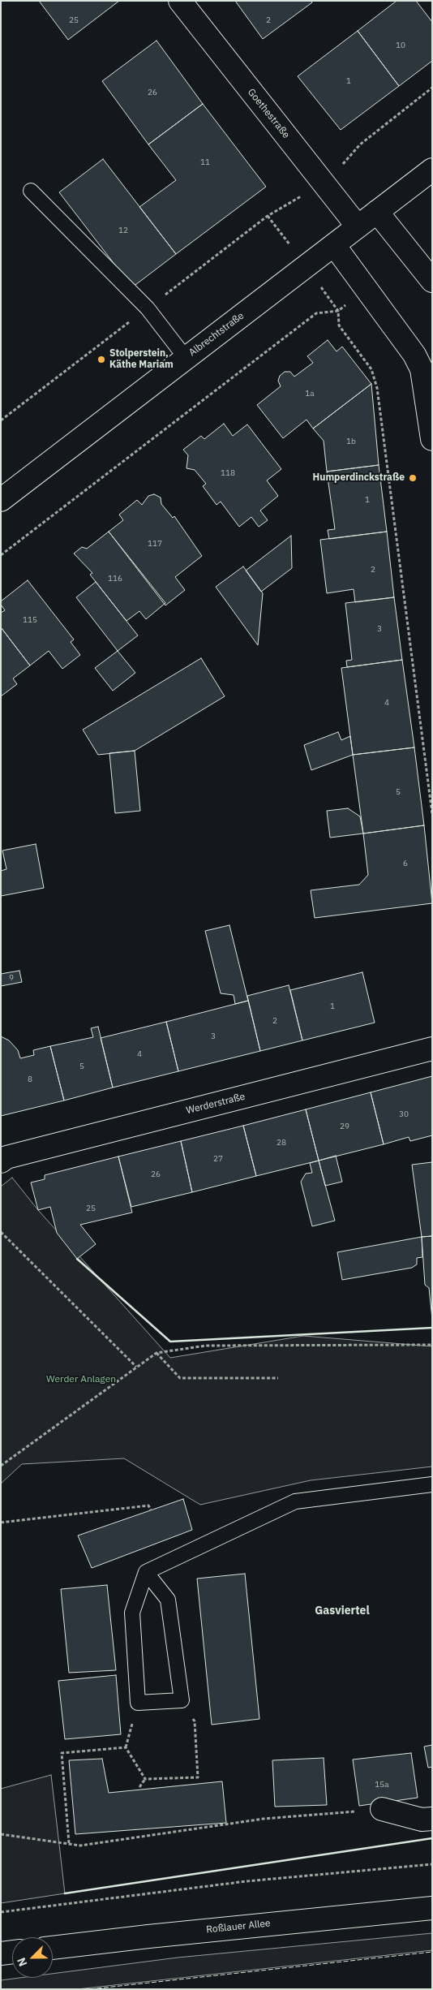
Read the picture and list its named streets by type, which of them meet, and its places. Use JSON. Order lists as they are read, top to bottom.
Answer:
{
  "streets": {
    "street": [
      "Goethestraße",
      "Albrechtstraße",
      "Werderstraße",
      "Roßlauer Allee"
    ]
  },
  "crossings": [
    ["Goethestraße", "Albrechtstraße"]
  ],
  "districts": ["Gasviertel"],
  "parks": ["Werder Anlagen"],
  "places": ["Stolperstein, Käthe Mariam", "Humperdinckstraße"],
  "house_numbers": [
    "25",
    "2",
    "10",
    "1",
    "26",
    "11",
    "12",
    "1a",
    "1b",
    "118",
    "1",
    "117",
    "2",
    "116",
    "115",
    "3",
    "4",
    "5",
    "6",
    "9",
    "1",
    "2",
    "3",
    "4",
    "5",
    "8",
    "30",
    "29",
    "28",
    "27",
    "26",
    "25",
    "15a"
  ],
  "north": "bottom left"
}
